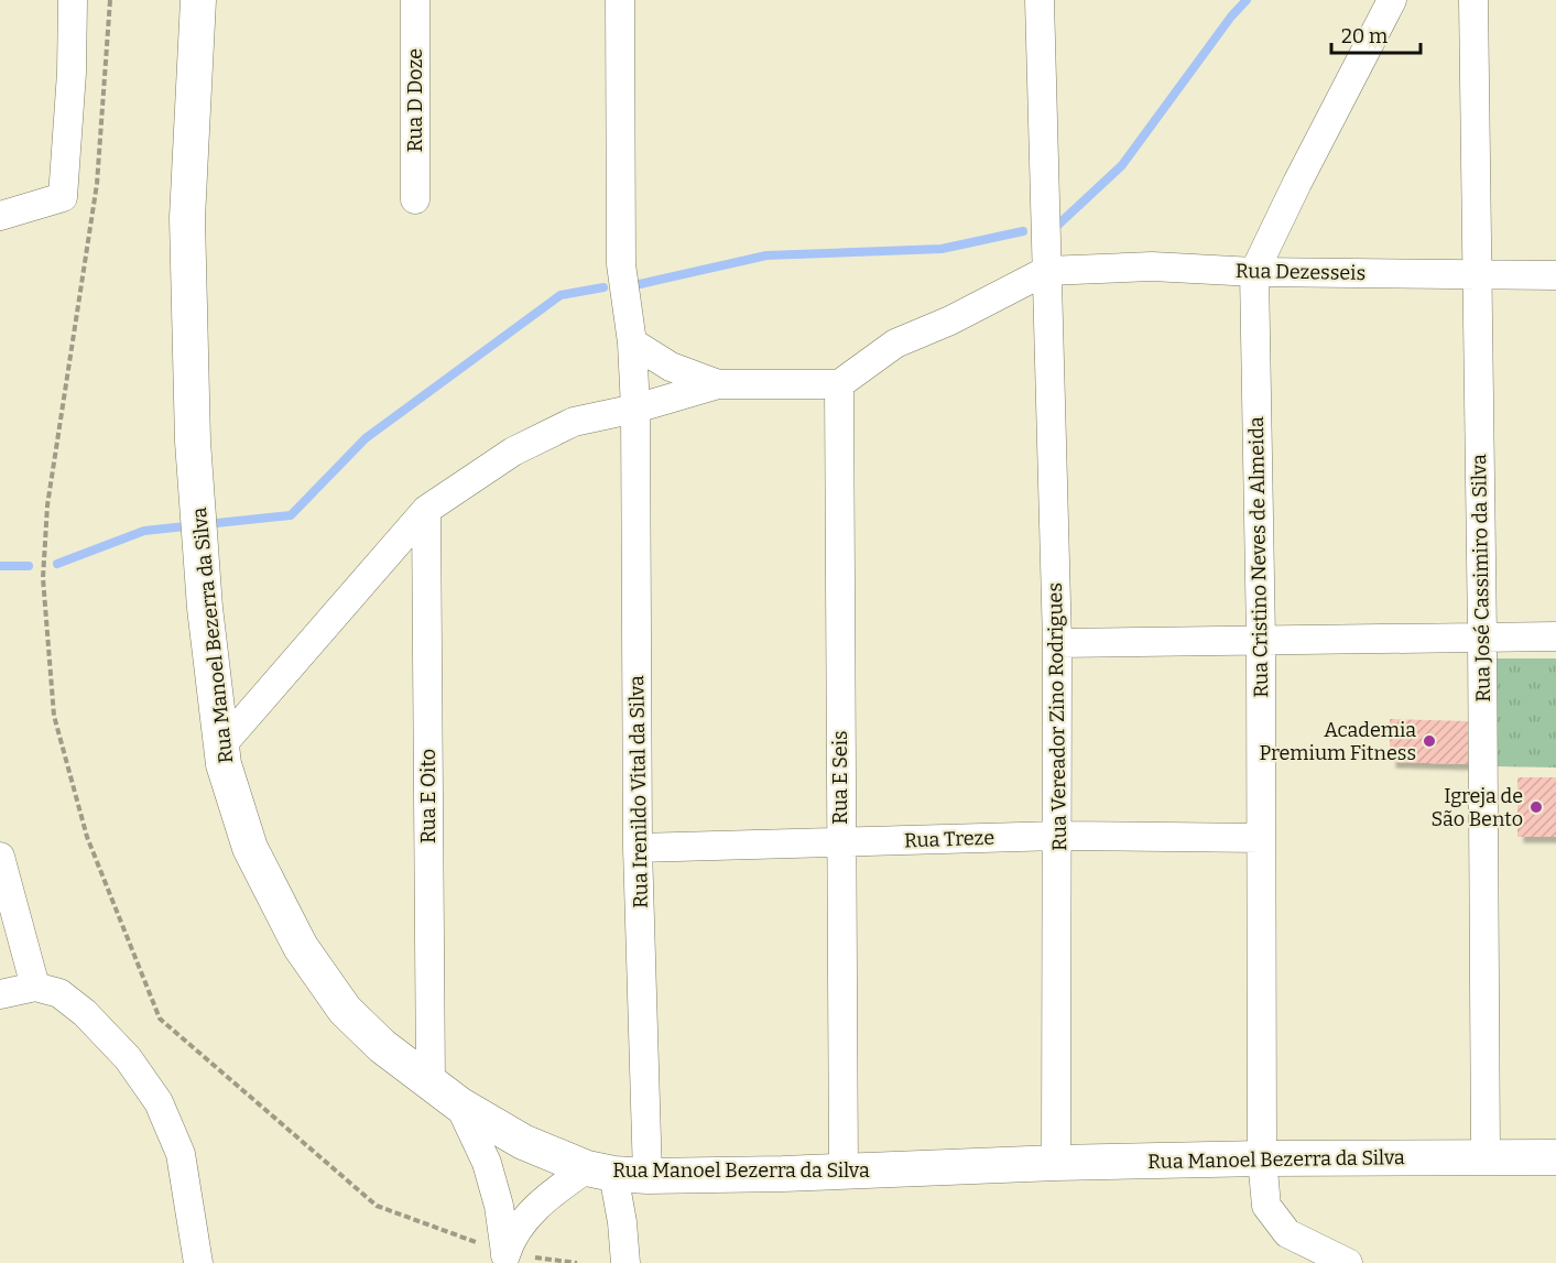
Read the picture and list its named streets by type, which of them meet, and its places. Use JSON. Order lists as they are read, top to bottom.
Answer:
{
  "streets": {
    "street": [
      "Rua D Doze",
      "Rua Dezesseis",
      "Rua Cristino Neves de Almeida",
      "Rua José Cassimiro da Silva",
      "Rua Manoel Bezerra da Silva",
      "Rua Vereador Zino Rodrigues",
      "Rua E Seis",
      "Rua Irenildo Vital da Silva",
      "Rua E Oito",
      "Rua Treze"
    ]
  },
  "crossings": [
    ["Rua Dezesseis", "Rua Cristino Neves de Almeida"],
    ["Rua Dezesseis", "Rua José Cassimiro da Silva"],
    ["Rua Dezesseis", "Rua Vereador Zino Rodrigues"],
    ["Rua Cristino Neves de Almeida", "Rua Manoel Bezerra da Silva"],
    ["Rua Cristino Neves de Almeida", "Rua Treze"],
    ["Rua José Cassimiro da Silva", "Rua Manoel Bezerra da Silva"],
    ["Rua Manoel Bezerra da Silva", "Rua Vereador Zino Rodrigues"],
    ["Rua Manoel Bezerra da Silva", "Rua E Seis"],
    ["Rua Manoel Bezerra da Silva", "Rua Irenildo Vital da Silva"],
    ["Rua Manoel Bezerra da Silva", "Rua E Oito"],
    ["Rua Vereador Zino Rodrigues", "Rua Treze"],
    ["Rua E Seis", "Rua Treze"],
    ["Rua Irenildo Vital da Silva", "Rua Treze"]
  ],
  "places": ["Academia Premium Fitness", "Igreja de São Bento"],
  "scale_bar": "20 m"
}
